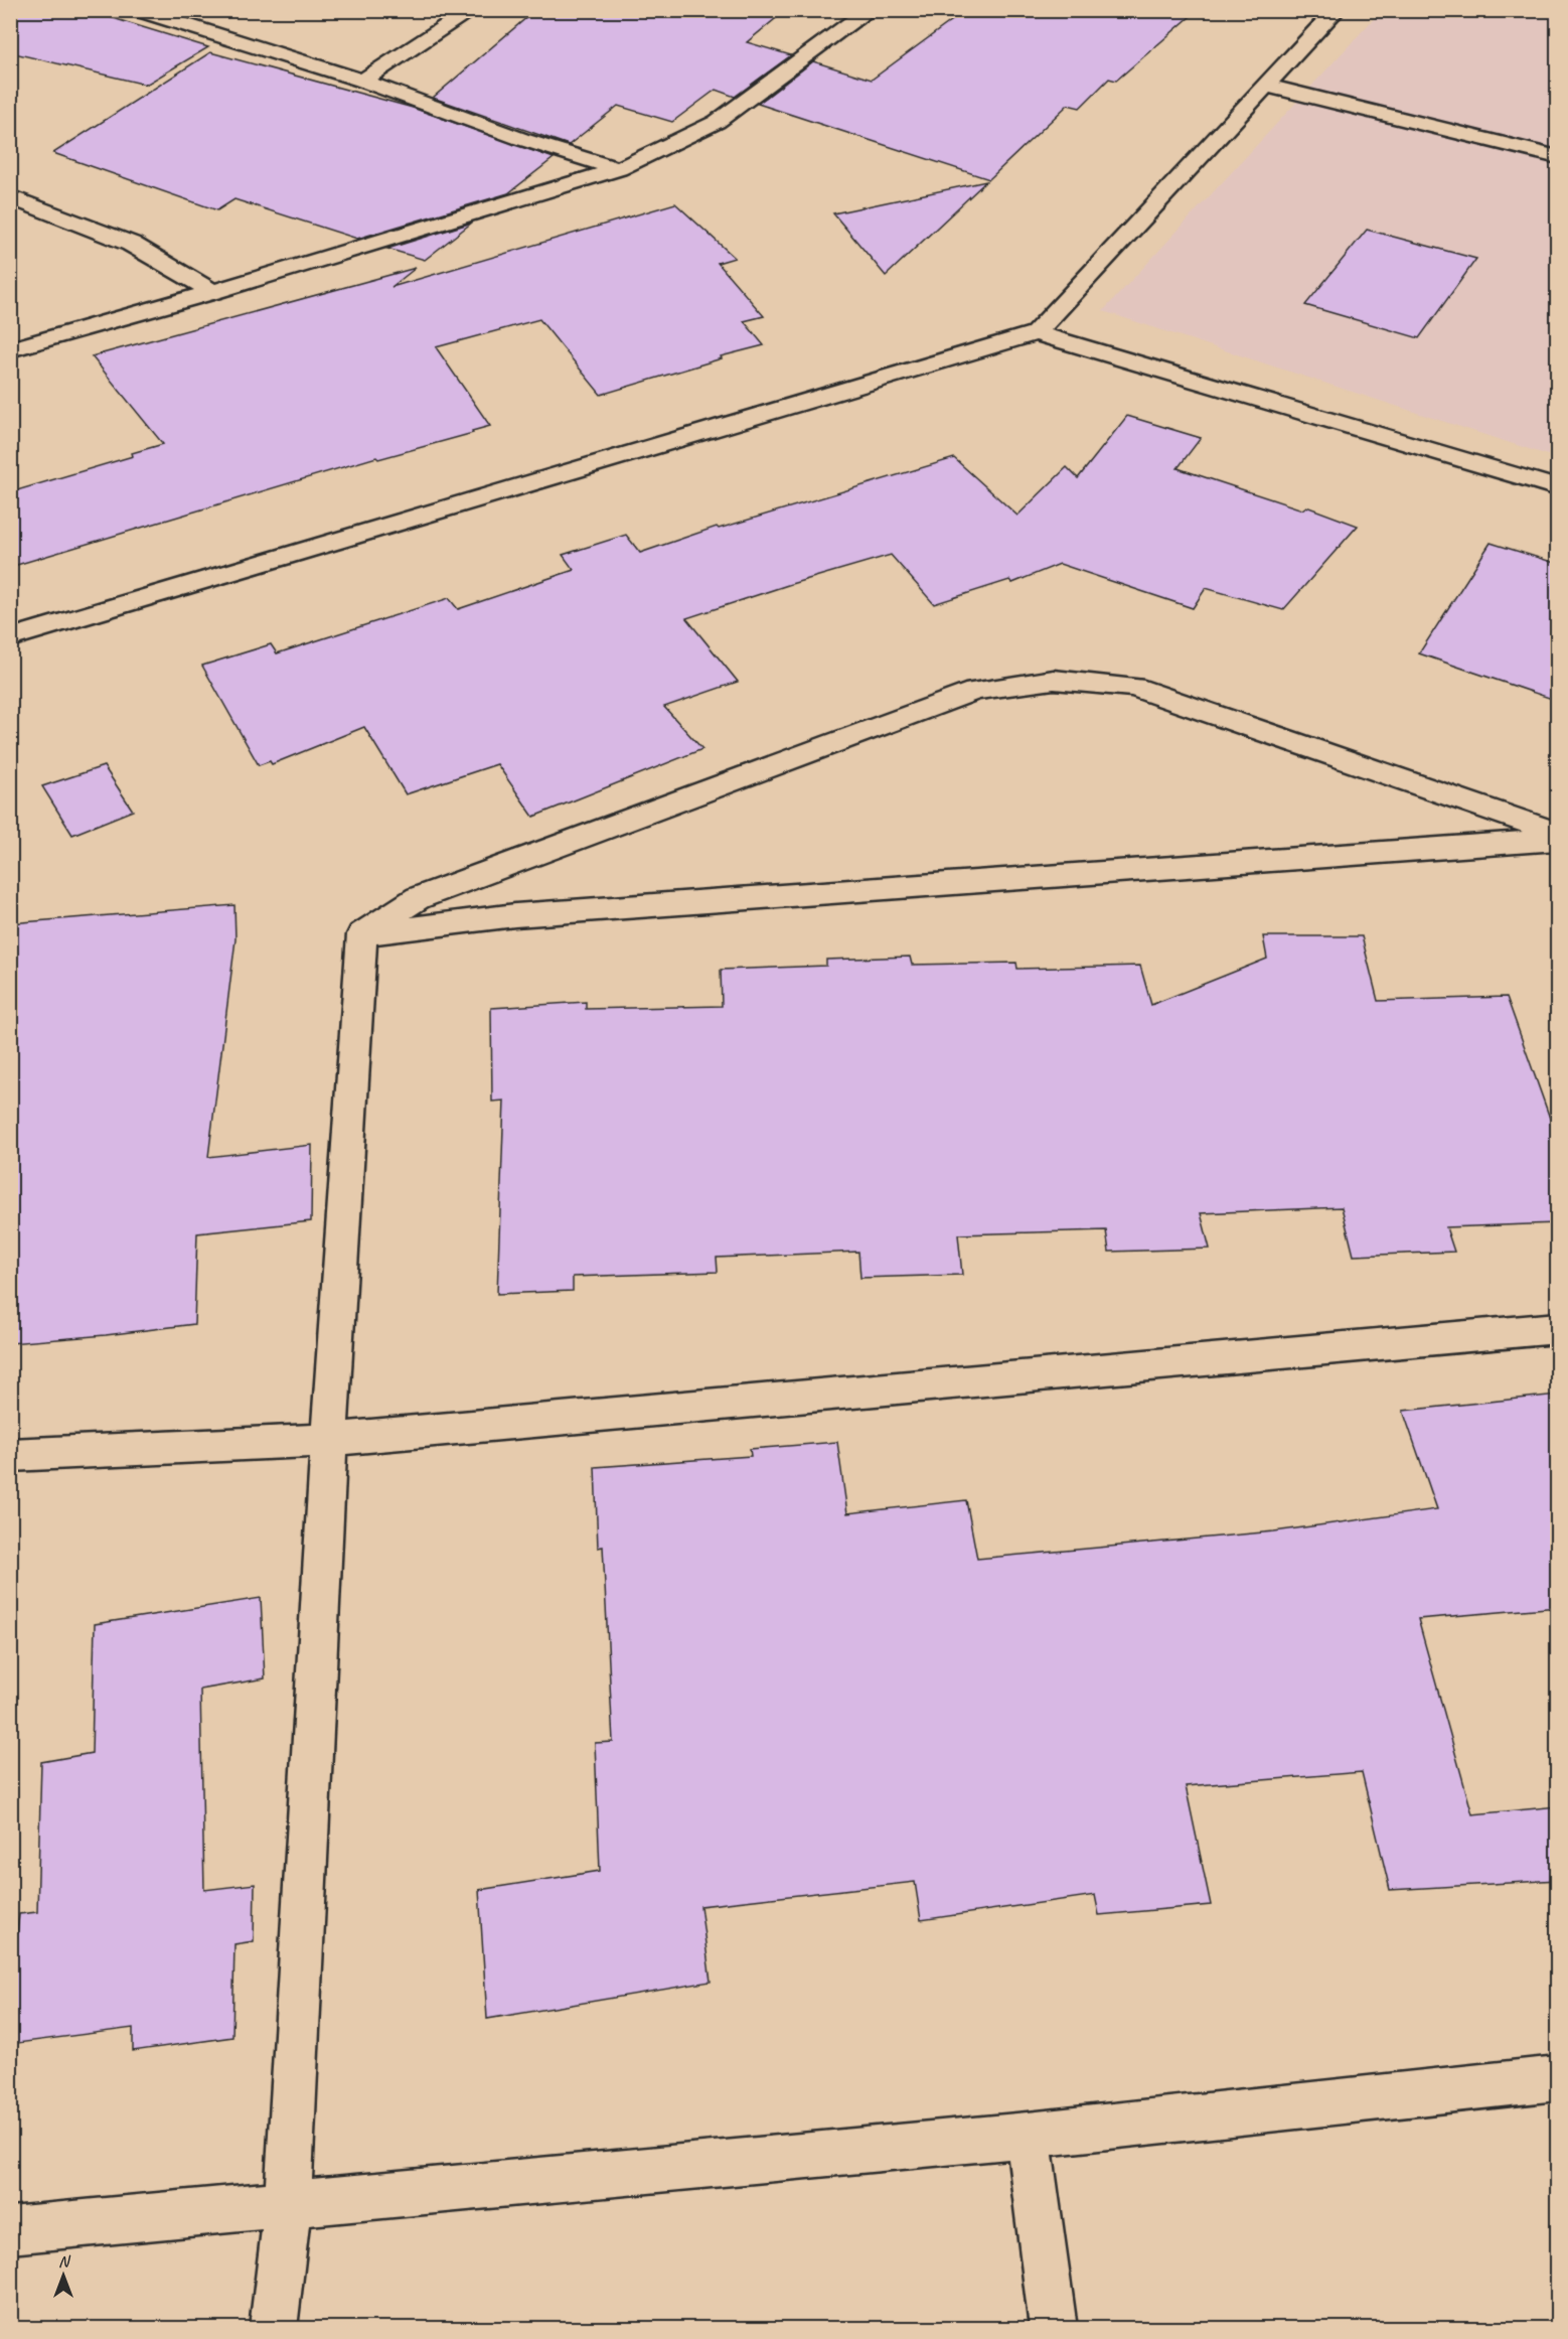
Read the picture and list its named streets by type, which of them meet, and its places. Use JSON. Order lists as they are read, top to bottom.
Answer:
{
  "north": "top"
}
